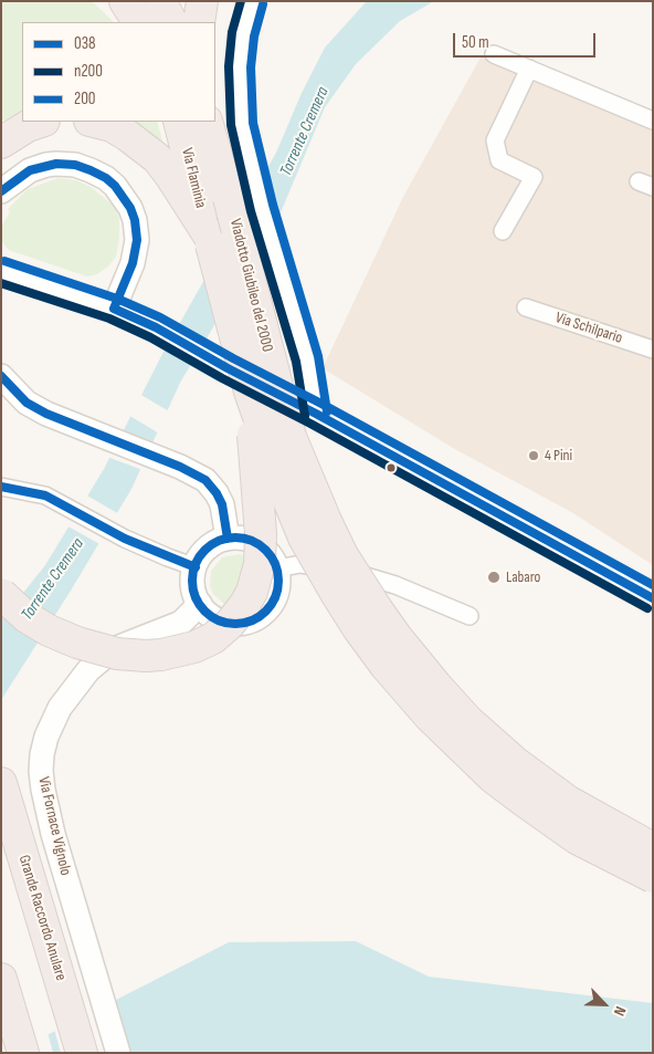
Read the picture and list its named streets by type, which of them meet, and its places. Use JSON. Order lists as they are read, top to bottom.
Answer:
{
  "streets": {
    "highway": ["Via Flaminia", "Viadotto Giubileo del 2000", "Grande Raccordo Anulare"],
    "street": ["Via Schilpario", "Via Fornace Vignolo"]
  },
  "crossings": [
    ["Via Flaminia", "Viadotto Giubileo del 2000"]
  ],
  "water": ["Torrente Cremera"],
  "places": ["4 Pini", "Labaro"],
  "lines": ["transit line n200", "transit line 200", "transit line 038"],
  "legend": ["038", "n200", "200"],
  "scale_bar": "50 m",
  "north": "bottom right"
}
